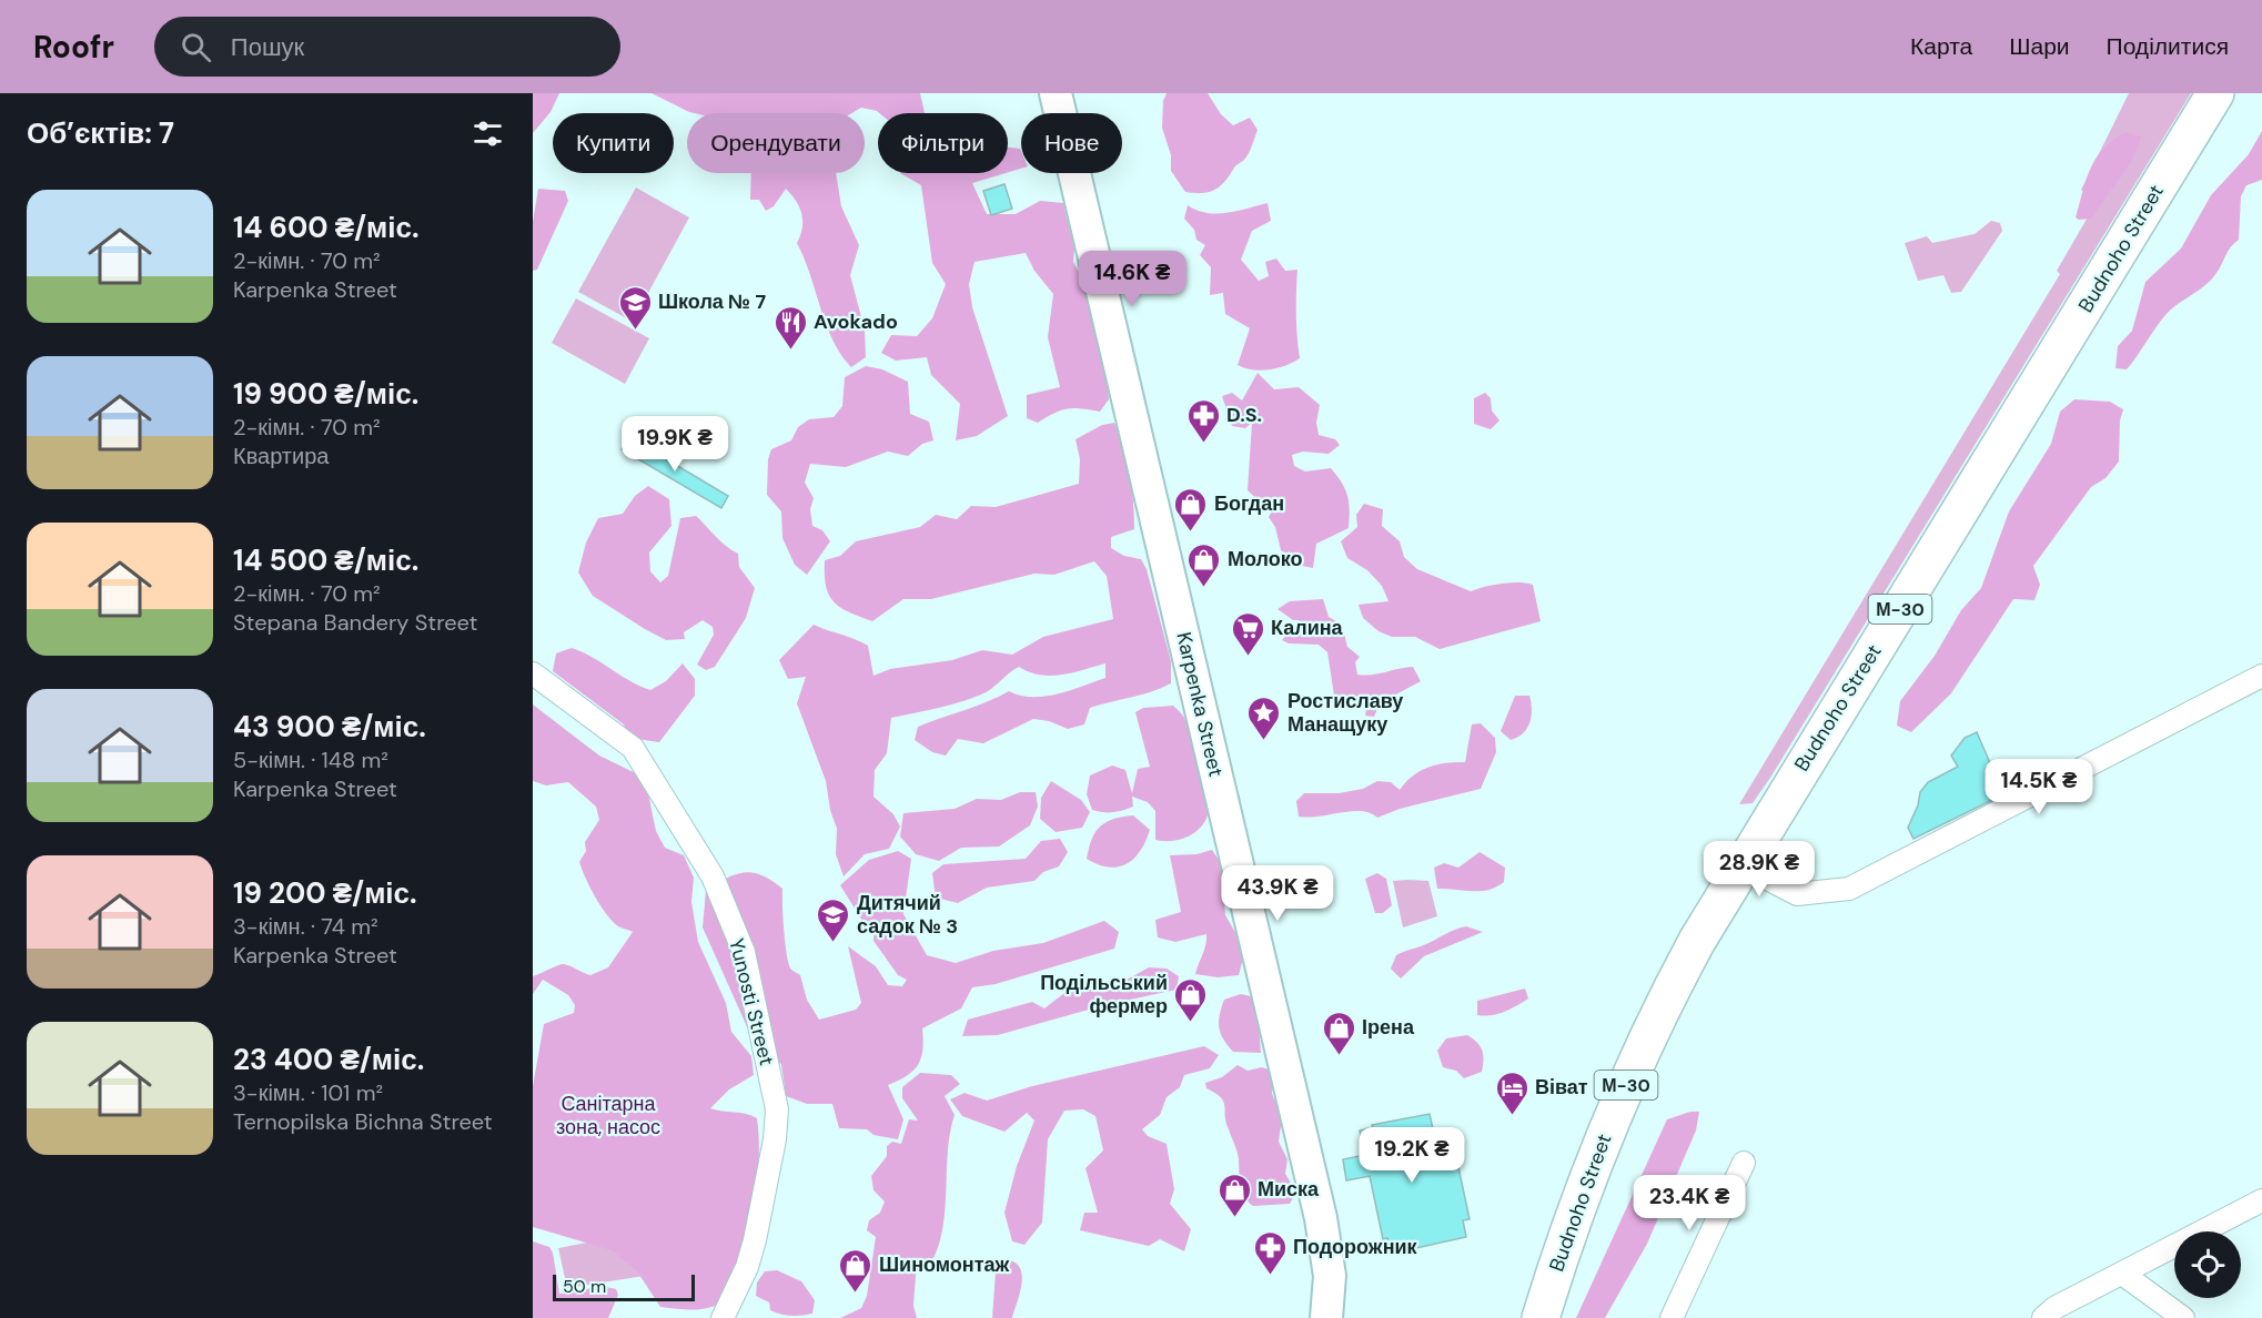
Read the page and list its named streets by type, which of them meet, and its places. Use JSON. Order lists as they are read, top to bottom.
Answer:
{
  "streets": {
    "highway": ["Budnoho Street", "М-30"],
    "main road": ["Karpenka Street"],
    "street": ["Yunosti Street"]
  },
  "parks": ["Санітарна зона, насос"],
  "places": {
    "school or university": ["Школа № 7", "Дитячий садок № 3"],
    "restaurant": ["Avokado"],
    "pharmacy": ["D.S.", "Подорожник"],
    "shop": [
      "Богдан",
      "Молоко",
      "Подільський фермер",
      "Ірена",
      "Миска",
      "Шиномонтаж"
    ],
    "supermarket": ["Калина"],
    "place": ["Ростиславу Манащуку"],
    "hotel": ["Віват"]
  },
  "scale_bar": "50 m",
  "page": {
    "header": "Roofr",
    "search": "Пошук",
    "nav": ["Карта", "Шари", "Поділитися"],
    "heading": "Об’єктів: 7",
    "chip": [
      "Купити",
      "Орендувати",
      "Фільтри",
      "Нове"
    ],
    "list": [
      {
        "name": "14 600 ₴/міс.",
        "note": "2-кімн. · 70 m² · Karpenka Street"
      },
      {
        "name": "19 900 ₴/міс.",
        "note": "2-кімн. · 70 m² · Квартира"
      },
      {
        "name": "14 500 ₴/міс.",
        "note": "2-кімн. · 70 m² · Stepana Bandery Street"
      },
      {
        "name": "43 900 ₴/міс.",
        "note": "5-кімн. · 148 m² · Karpenka Street"
      },
      {
        "name": "19 200 ₴/міс.",
        "note": "3-кімн. · 74 m² · Karpenka Street"
      },
      {
        "name": "23 400 ₴/міс.",
        "note": "3-кімн. · 101 m² · Ternopilska Bichna Street"
      }
    ],
    "price": [
      "14.6K ₴",
      "19.9K ₴",
      "14.5K ₴",
      "28.9K ₴",
      "43.9K ₴",
      "19.2K ₴",
      "23.4K ₴"
    ],
    "scale": "50 m"
  }
}
